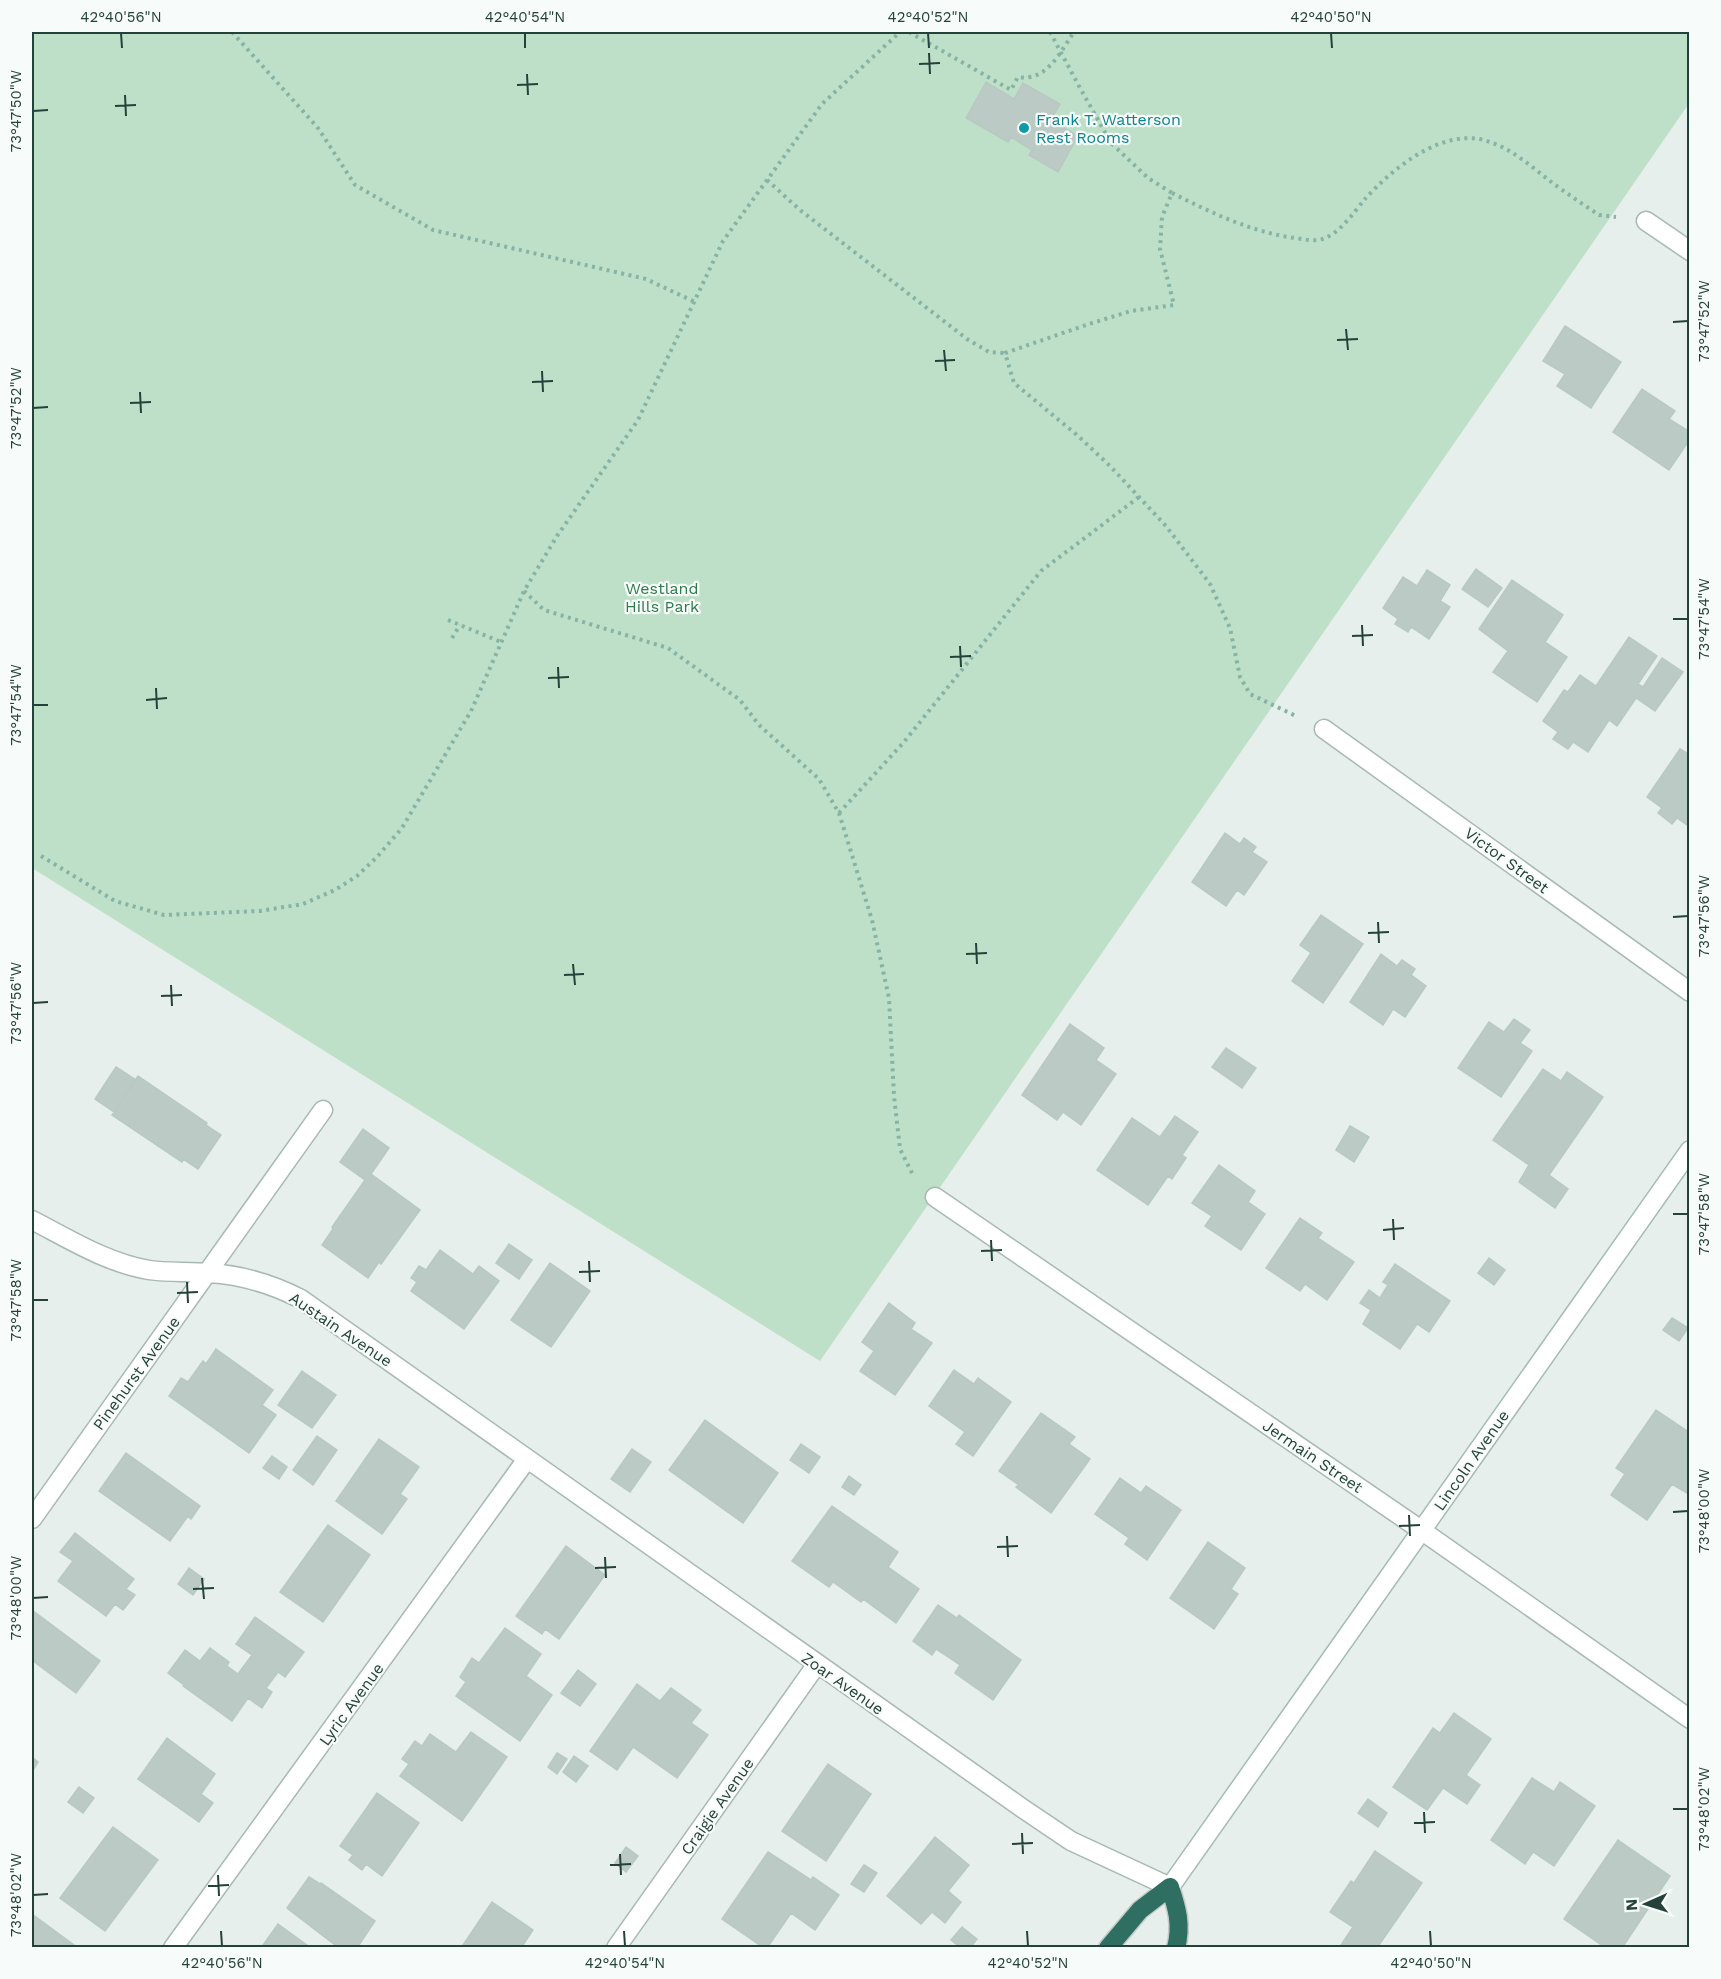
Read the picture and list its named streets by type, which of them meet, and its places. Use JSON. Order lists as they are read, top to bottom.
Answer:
{
  "streets": {
    "street": [
      "Victor Street",
      "Austain Avenue",
      "Pinehurst Avenue",
      "Jermain Street",
      "Lincoln Avenue",
      "Zoar Avenue",
      "Lyric Avenue",
      "Craigie Avenue"
    ]
  },
  "crossings": [
    ["Austain Avenue", "Pinehurst Avenue"],
    ["Austain Avenue", "Zoar Avenue"],
    ["Austain Avenue", "Lyric Avenue"],
    ["Jermain Street", "Lincoln Avenue"],
    ["Lincoln Avenue", "Zoar Avenue"],
    ["Zoar Avenue", "Lyric Avenue"],
    ["Zoar Avenue", "Craigie Avenue"]
  ],
  "parks": ["Westland Hills Park"],
  "places": ["Frank T. Watterson Rest Rooms"],
  "north": "left",
  "coordinates": [
    "42°40'56\"N",
    "42°40'54\"N",
    "42°40'52\"N",
    "42°40'50\"N",
    "73°47'50\"W",
    "73°47'52\"W",
    "73°47'54\"W",
    "73°47'56\"W",
    "73°47'58\"W",
    "73°48'00\"W",
    "73°48'02\"W"
  ]
}
